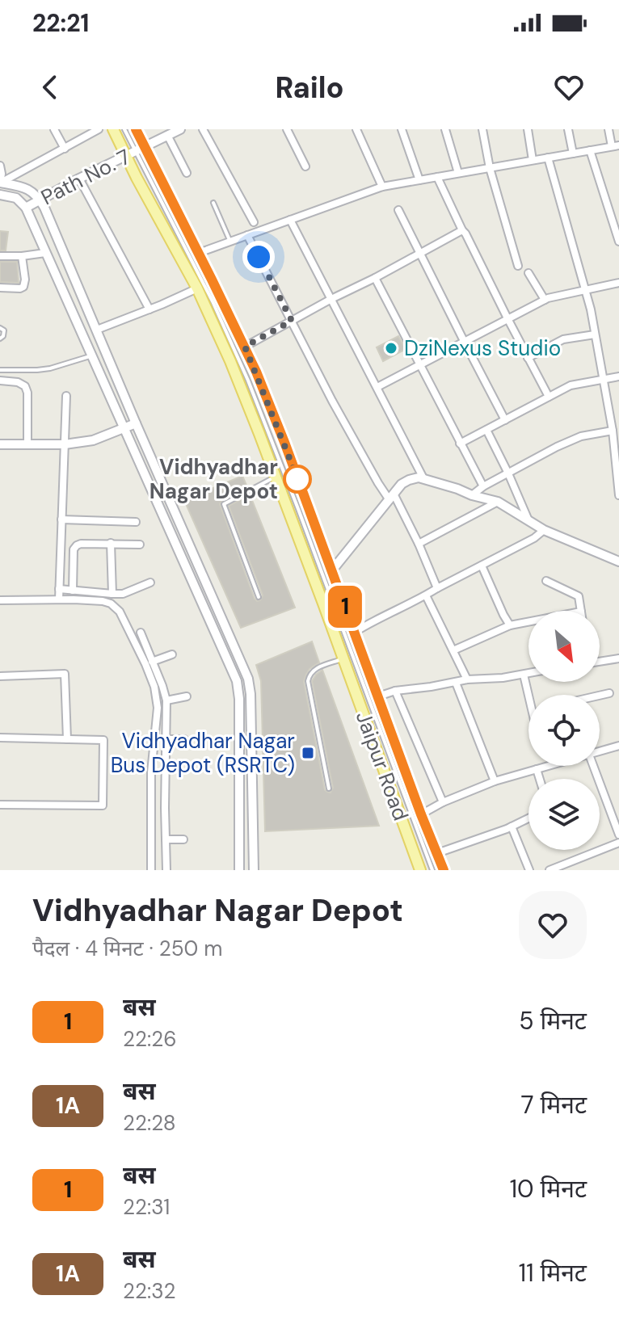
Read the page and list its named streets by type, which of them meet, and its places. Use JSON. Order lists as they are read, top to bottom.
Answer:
{
  "streets": {
    "main road": ["Jaipur Road"],
    "street": ["Path No. 7"]
  },
  "crossings": [
    ["Path No. 7", "Jaipur Road"]
  ],
  "places": {
    "other": ["DziNexus Studio", "Vidhyadhar Nagar Depot"],
    "transit": ["Vidhyadhar Nagar Bus Depot (RSRTC)"]
  },
  "lines": ["bus line 1"],
  "north": "bottom right",
  "page": {
    "status": "22:21",
    "header": "Railo",
    "on_map": "1",
    "heading": ["Vidhyadhar Nagar Depot", "पैदल · 4 मिनट · 250 m"],
    "list": [
      {
        "mark": "1",
        "name": "बस",
        "note": "22:26",
        "value": "5 मिनट"
      },
      {
        "mark": "1A",
        "name": "बस",
        "note": "22:28",
        "value": "7 मिनट"
      },
      {
        "mark": "1",
        "name": "बस",
        "note": "22:31",
        "value": "10 मिनट"
      },
      {
        "mark": "1A",
        "name": "बस",
        "note": "22:32",
        "value": "11 मिनट"
      }
    ]
  }
}
